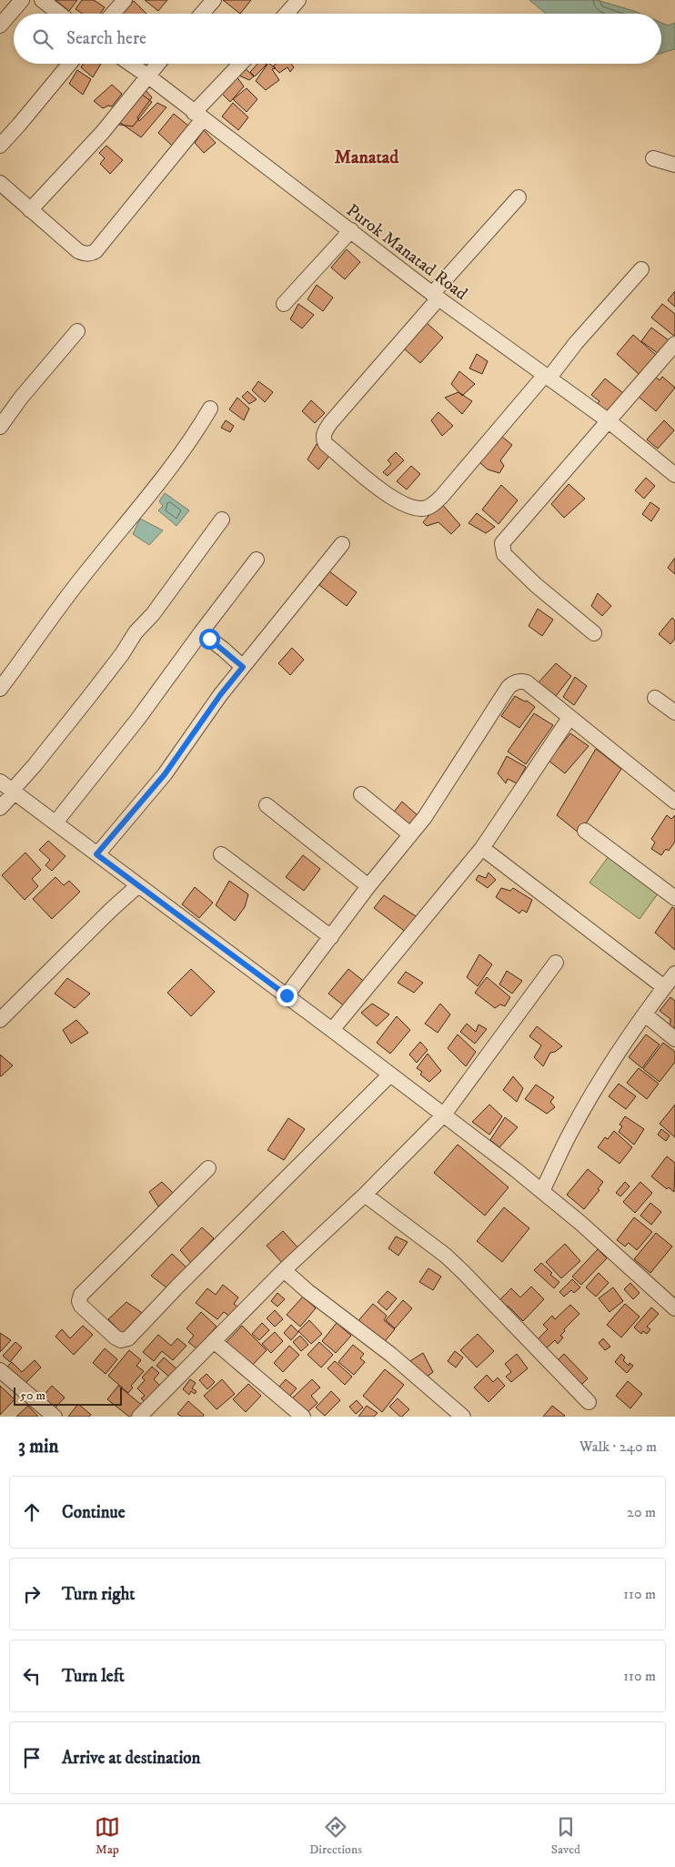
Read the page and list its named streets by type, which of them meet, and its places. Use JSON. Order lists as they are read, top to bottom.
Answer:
{
  "streets": {
    "street": ["Purok Manatad Road"]
  },
  "districts": ["Manatad"],
  "scale_bar": "50 m",
  "page": {
    "search": "Search here",
    "scale": "50 m",
    "heading": ["3 min", "Walk · 240 m"],
    "list": [
      ["Continue", "20 m"],
      ["Turn right", "110 m"],
      ["Turn left", "110 m"],
      "Arrive at destination"
    ],
    "nav": ["Map", "Directions", "Saved"]
  }
}
